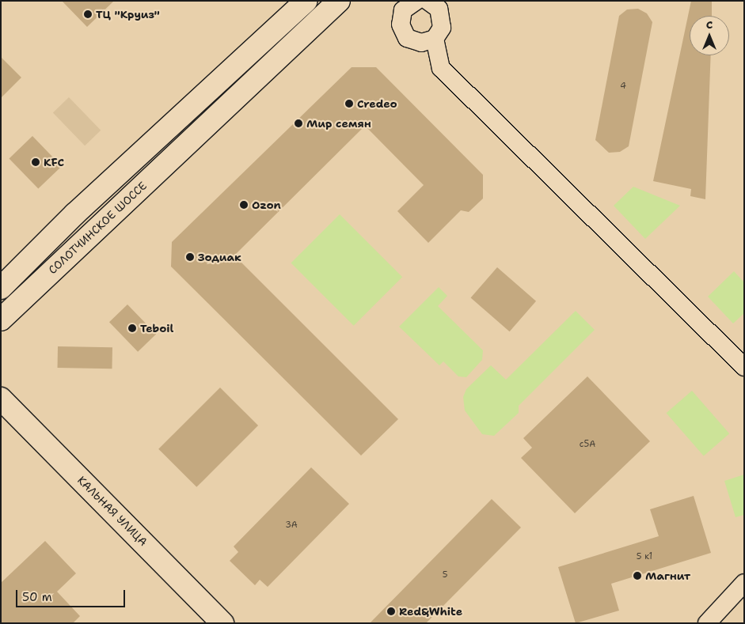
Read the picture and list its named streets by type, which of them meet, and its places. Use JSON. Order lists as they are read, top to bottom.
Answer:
{
  "streets": {
    "main road": ["СОЛОТЧИНСКОЕ ШОССЕ", "КАЛЬНАЯ УЛИЦА"]
  },
  "places": [
    "ТЦ \"Круиз\"",
    "Credeo",
    "Мир семян",
    "KFC",
    "Ozon",
    "Зодиак",
    "Teboil",
    "Магнит",
    "Red&White"
  ],
  "house_numbers": [
    "4",
    "с5А",
    "3А",
    "5 к1",
    "5"
  ],
  "scale_bar": "50 m",
  "north": "top"
}
